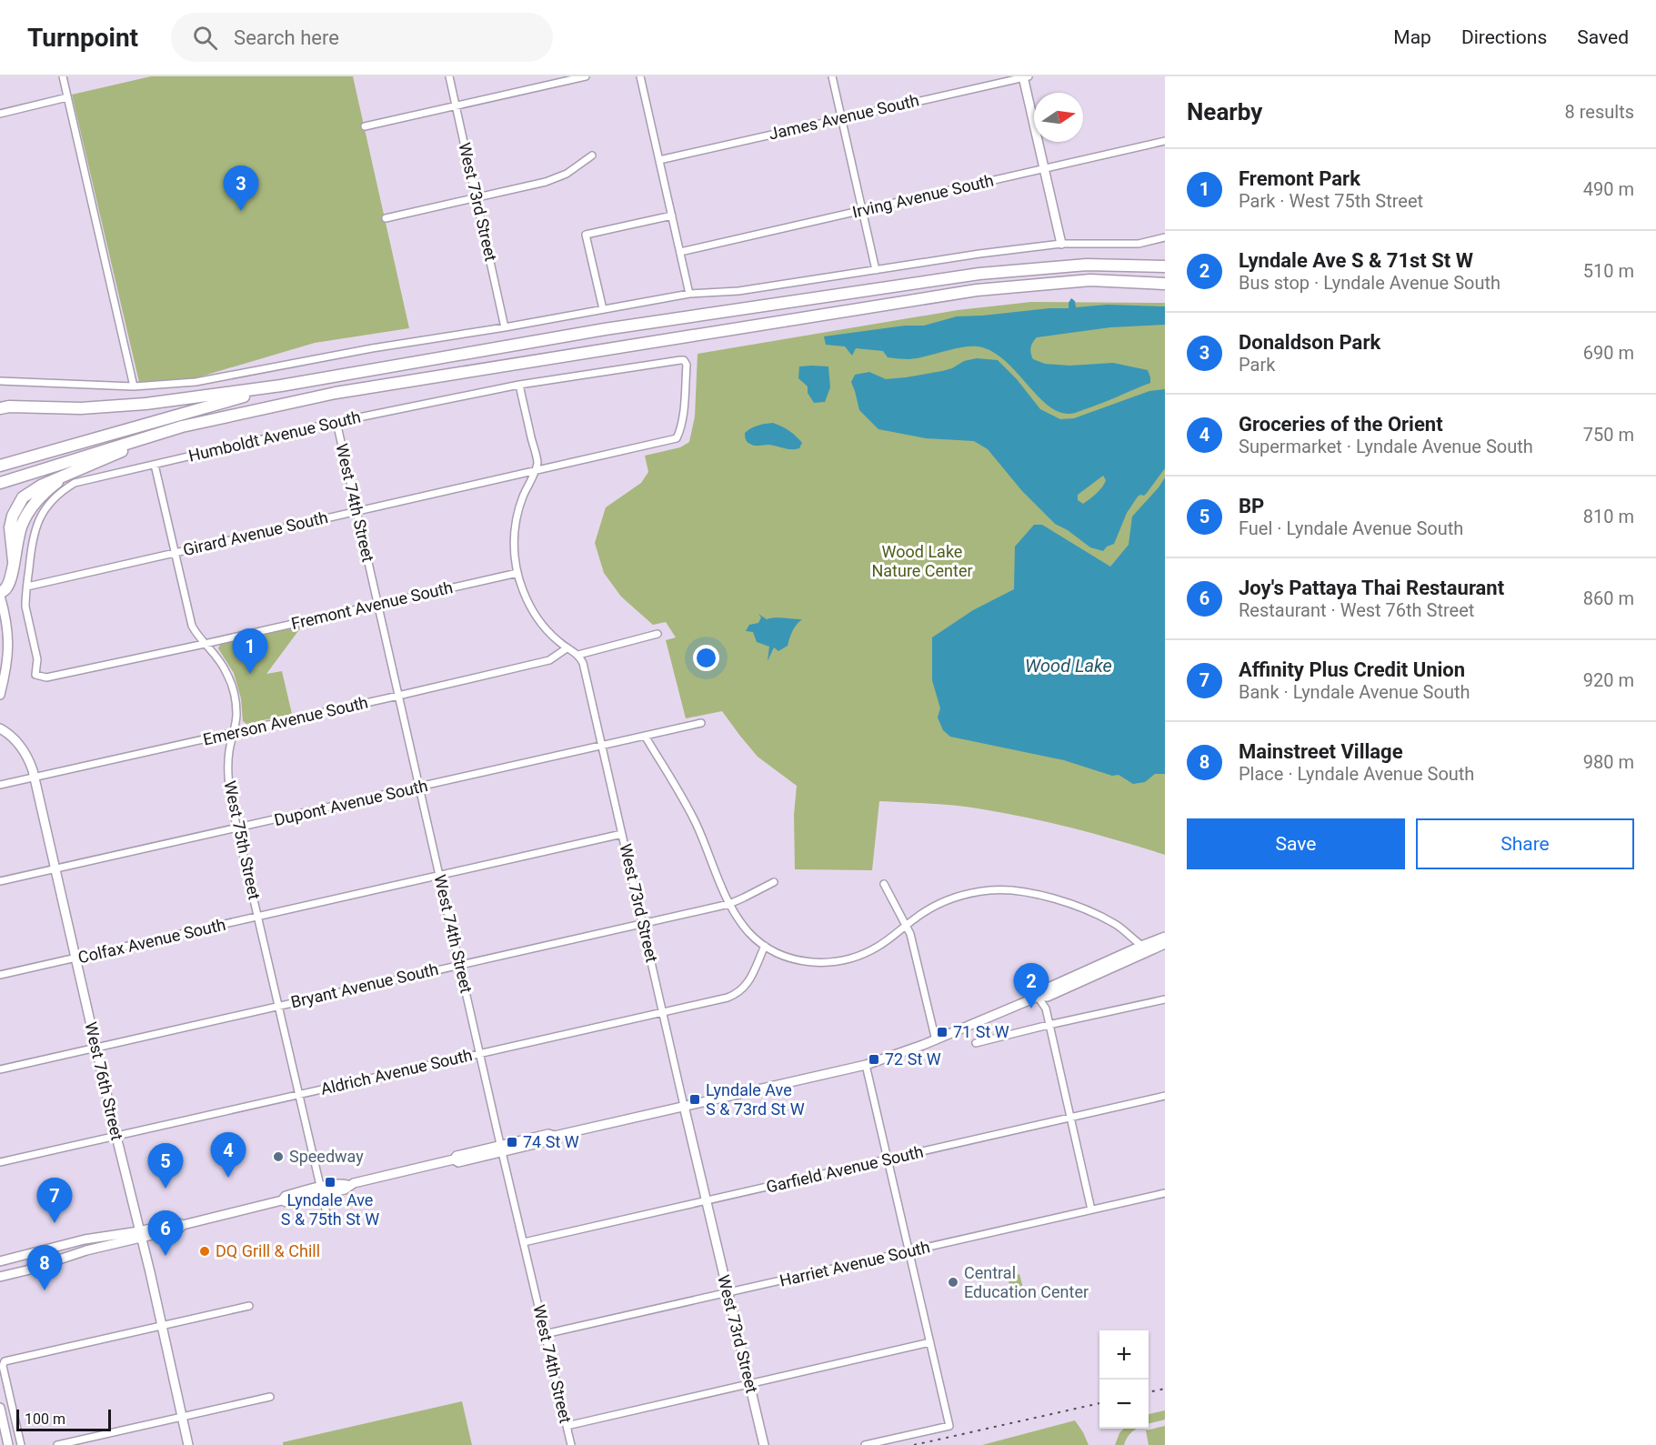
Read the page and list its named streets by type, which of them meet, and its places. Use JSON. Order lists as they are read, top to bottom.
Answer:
{
  "streets": {
    "main road": ["West 73rd Street", "West 76th Street"],
    "street": [
      "James Avenue South",
      "Irving Avenue South",
      "Humboldt Avenue South",
      "West 74th Street",
      "Girard Avenue South",
      "Fremont Avenue South",
      "Emerson Avenue South",
      "Dupont Avenue South",
      "West 75th Street",
      "Colfax Avenue South",
      "Bryant Avenue South",
      "Aldrich Avenue South",
      "Garfield Avenue South",
      "Harriet Avenue South"
    ]
  },
  "crossings": [
    ["West 73rd Street", "Dupont Avenue South"],
    ["West 73rd Street", "Colfax Avenue South"],
    ["West 73rd Street", "Bryant Avenue South"],
    ["West 73rd Street", "Aldrich Avenue South"],
    ["West 73rd Street", "Garfield Avenue South"],
    ["West 73rd Street", "Harriet Avenue South"],
    ["Humboldt Avenue South", "West 74th Street"],
    ["Humboldt Avenue South", "Girard Avenue South"],
    ["Humboldt Avenue South", "Fremont Avenue South"],
    ["Humboldt Avenue South", "West 75th Street"],
    ["West 74th Street", "Girard Avenue South"],
    ["West 74th Street", "Fremont Avenue South"],
    ["West 74th Street", "Emerson Avenue South"],
    ["West 74th Street", "Dupont Avenue South"],
    ["West 74th Street", "Colfax Avenue South"],
    ["West 74th Street", "Bryant Avenue South"],
    ["West 74th Street", "Aldrich Avenue South"],
    ["West 74th Street", "Garfield Avenue South"],
    ["West 74th Street", "Harriet Avenue South"],
    ["Girard Avenue South", "West 75th Street"],
    ["Fremont Avenue South", "West 75th Street"],
    ["Emerson Avenue South", "West 75th Street"],
    ["Emerson Avenue South", "West 76th Street"],
    ["Dupont Avenue South", "West 75th Street"],
    ["Dupont Avenue South", "West 76th Street"],
    ["West 75th Street", "Colfax Avenue South"],
    ["West 75th Street", "Bryant Avenue South"],
    ["West 75th Street", "Aldrich Avenue South"],
    ["Colfax Avenue South", "West 76th Street"],
    ["Bryant Avenue South", "West 76th Street"],
    ["Aldrich Avenue South", "West 76th Street"]
  ],
  "water": ["Wood Lake"],
  "parks": ["Wood Lake Nature Center"],
  "places": {
    "transit": [
      "71 St W",
      "72 St W",
      "Lyndale Ave S & 73rd St W",
      "74 St W",
      "Lyndale Ave S & 75th St W"
    ],
    "other": ["Speedway", "DQ Grill & Chill", "Central Education Center"]
  },
  "scale_bar": "100 m",
  "north": "right",
  "page": {
    "header": "Turnpoint",
    "search": "Search here",
    "nav": ["Map", "Directions", "Saved"],
    "heading": ["Nearby", "8 results"],
    "list": [
      {
        "mark": "1",
        "name": "Fremont Park",
        "note": "Park · West 75th Street",
        "value": "490 m"
      },
      {
        "mark": "2",
        "name": "Lyndale Ave S & 71st St W",
        "note": "Bus stop · Lyndale Avenue South",
        "value": "510 m"
      },
      {
        "mark": "3",
        "name": "Donaldson Park",
        "note": "Park",
        "value": "690 m"
      },
      {
        "mark": "4",
        "name": "Groceries of the Orient",
        "note": "Supermarket · Lyndale Avenue South",
        "value": "750 m"
      },
      {
        "mark": "5",
        "name": "BP",
        "note": "Fuel · Lyndale Avenue South",
        "value": "810 m"
      },
      {
        "mark": "6",
        "name": "Joy's Pattaya Thai Restaurant",
        "note": "Restaurant · West 76th Street",
        "value": "860 m"
      },
      {
        "mark": "7",
        "name": "Affinity Plus Credit Union",
        "note": "Bank · Lyndale Avenue South",
        "value": "920 m"
      },
      {
        "mark": "8",
        "name": "Mainstreet Village",
        "note": "Place · Lyndale Avenue South",
        "value": "980 m"
      }
    ],
    "pins": [
      "3",
      "1",
      "2",
      "4",
      "5",
      "7",
      "6",
      "8"
    ],
    "buttons": ["Save", "Share"],
    "map_buttons": ["+", "−"],
    "scale": "100 m"
  }
}
